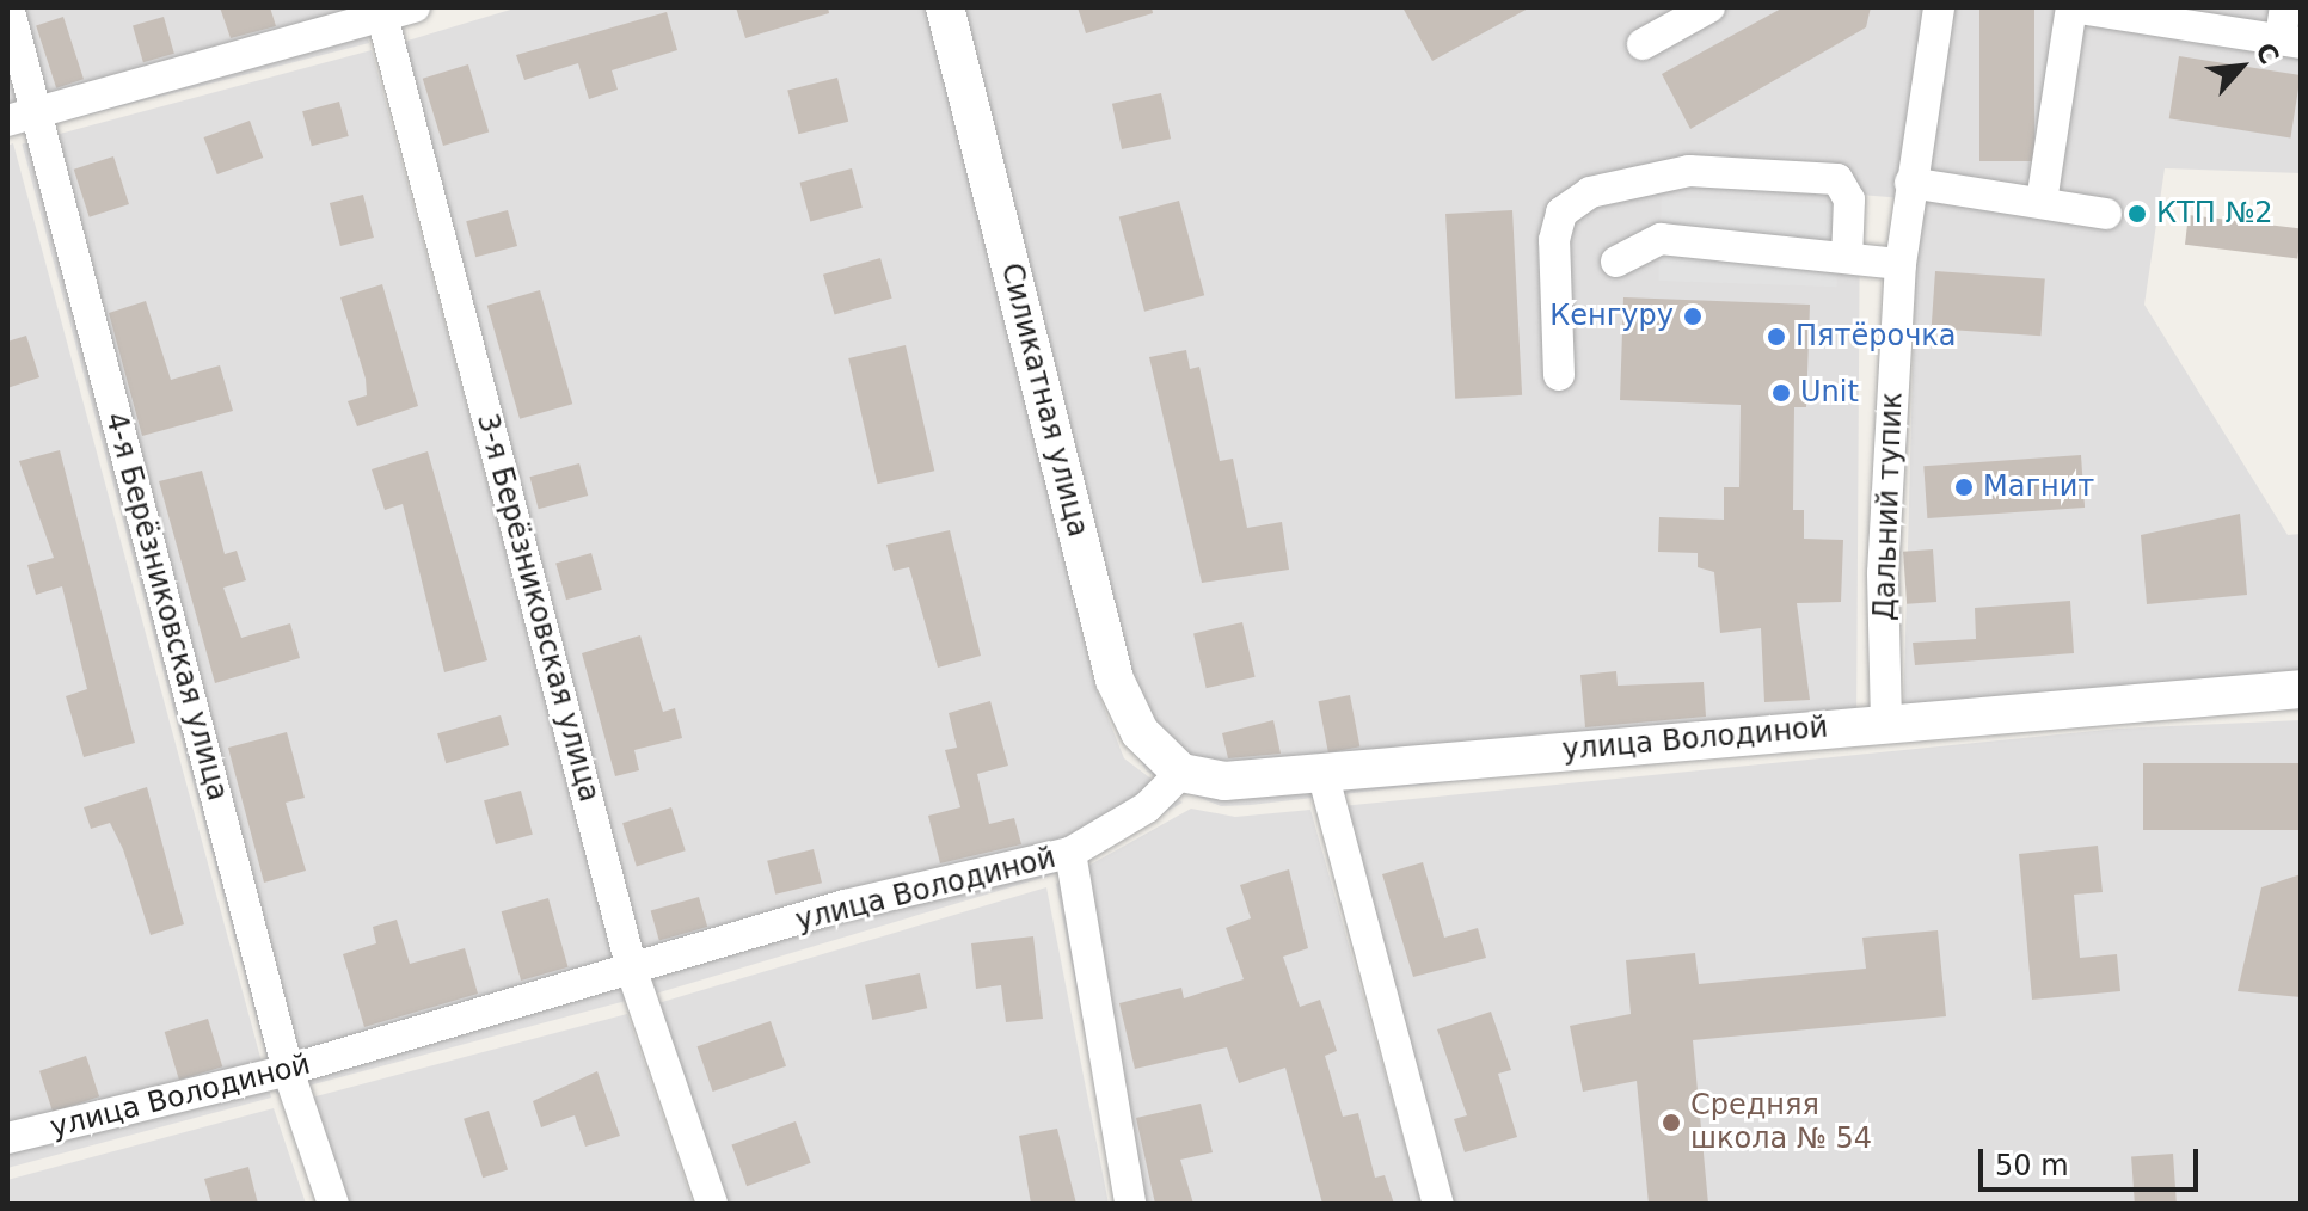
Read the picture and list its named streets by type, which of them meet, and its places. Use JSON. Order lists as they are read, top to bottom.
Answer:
{
  "streets": {
    "street": [
      "Силикатная улица",
      "Дальний тупик",
      "4-я Берёзниковская улица",
      "3-я Берёзниковская улица",
      "улица Володиной"
    ]
  },
  "crossings": [
    ["Силикатная улица", "улица Володиной"],
    ["Дальний тупик", "улица Володиной"],
    ["4-я Берёзниковская улица", "улица Володиной"],
    ["3-я Берёзниковская улица", "улица Володиной"]
  ],
  "places": [
    "КТП №2",
    "Кенгуру",
    "Пятёрочка",
    "Unit",
    "Магнит",
    "Средняя школа № 54"
  ],
  "scale_bar": "50 m",
  "north": "top right"
}
